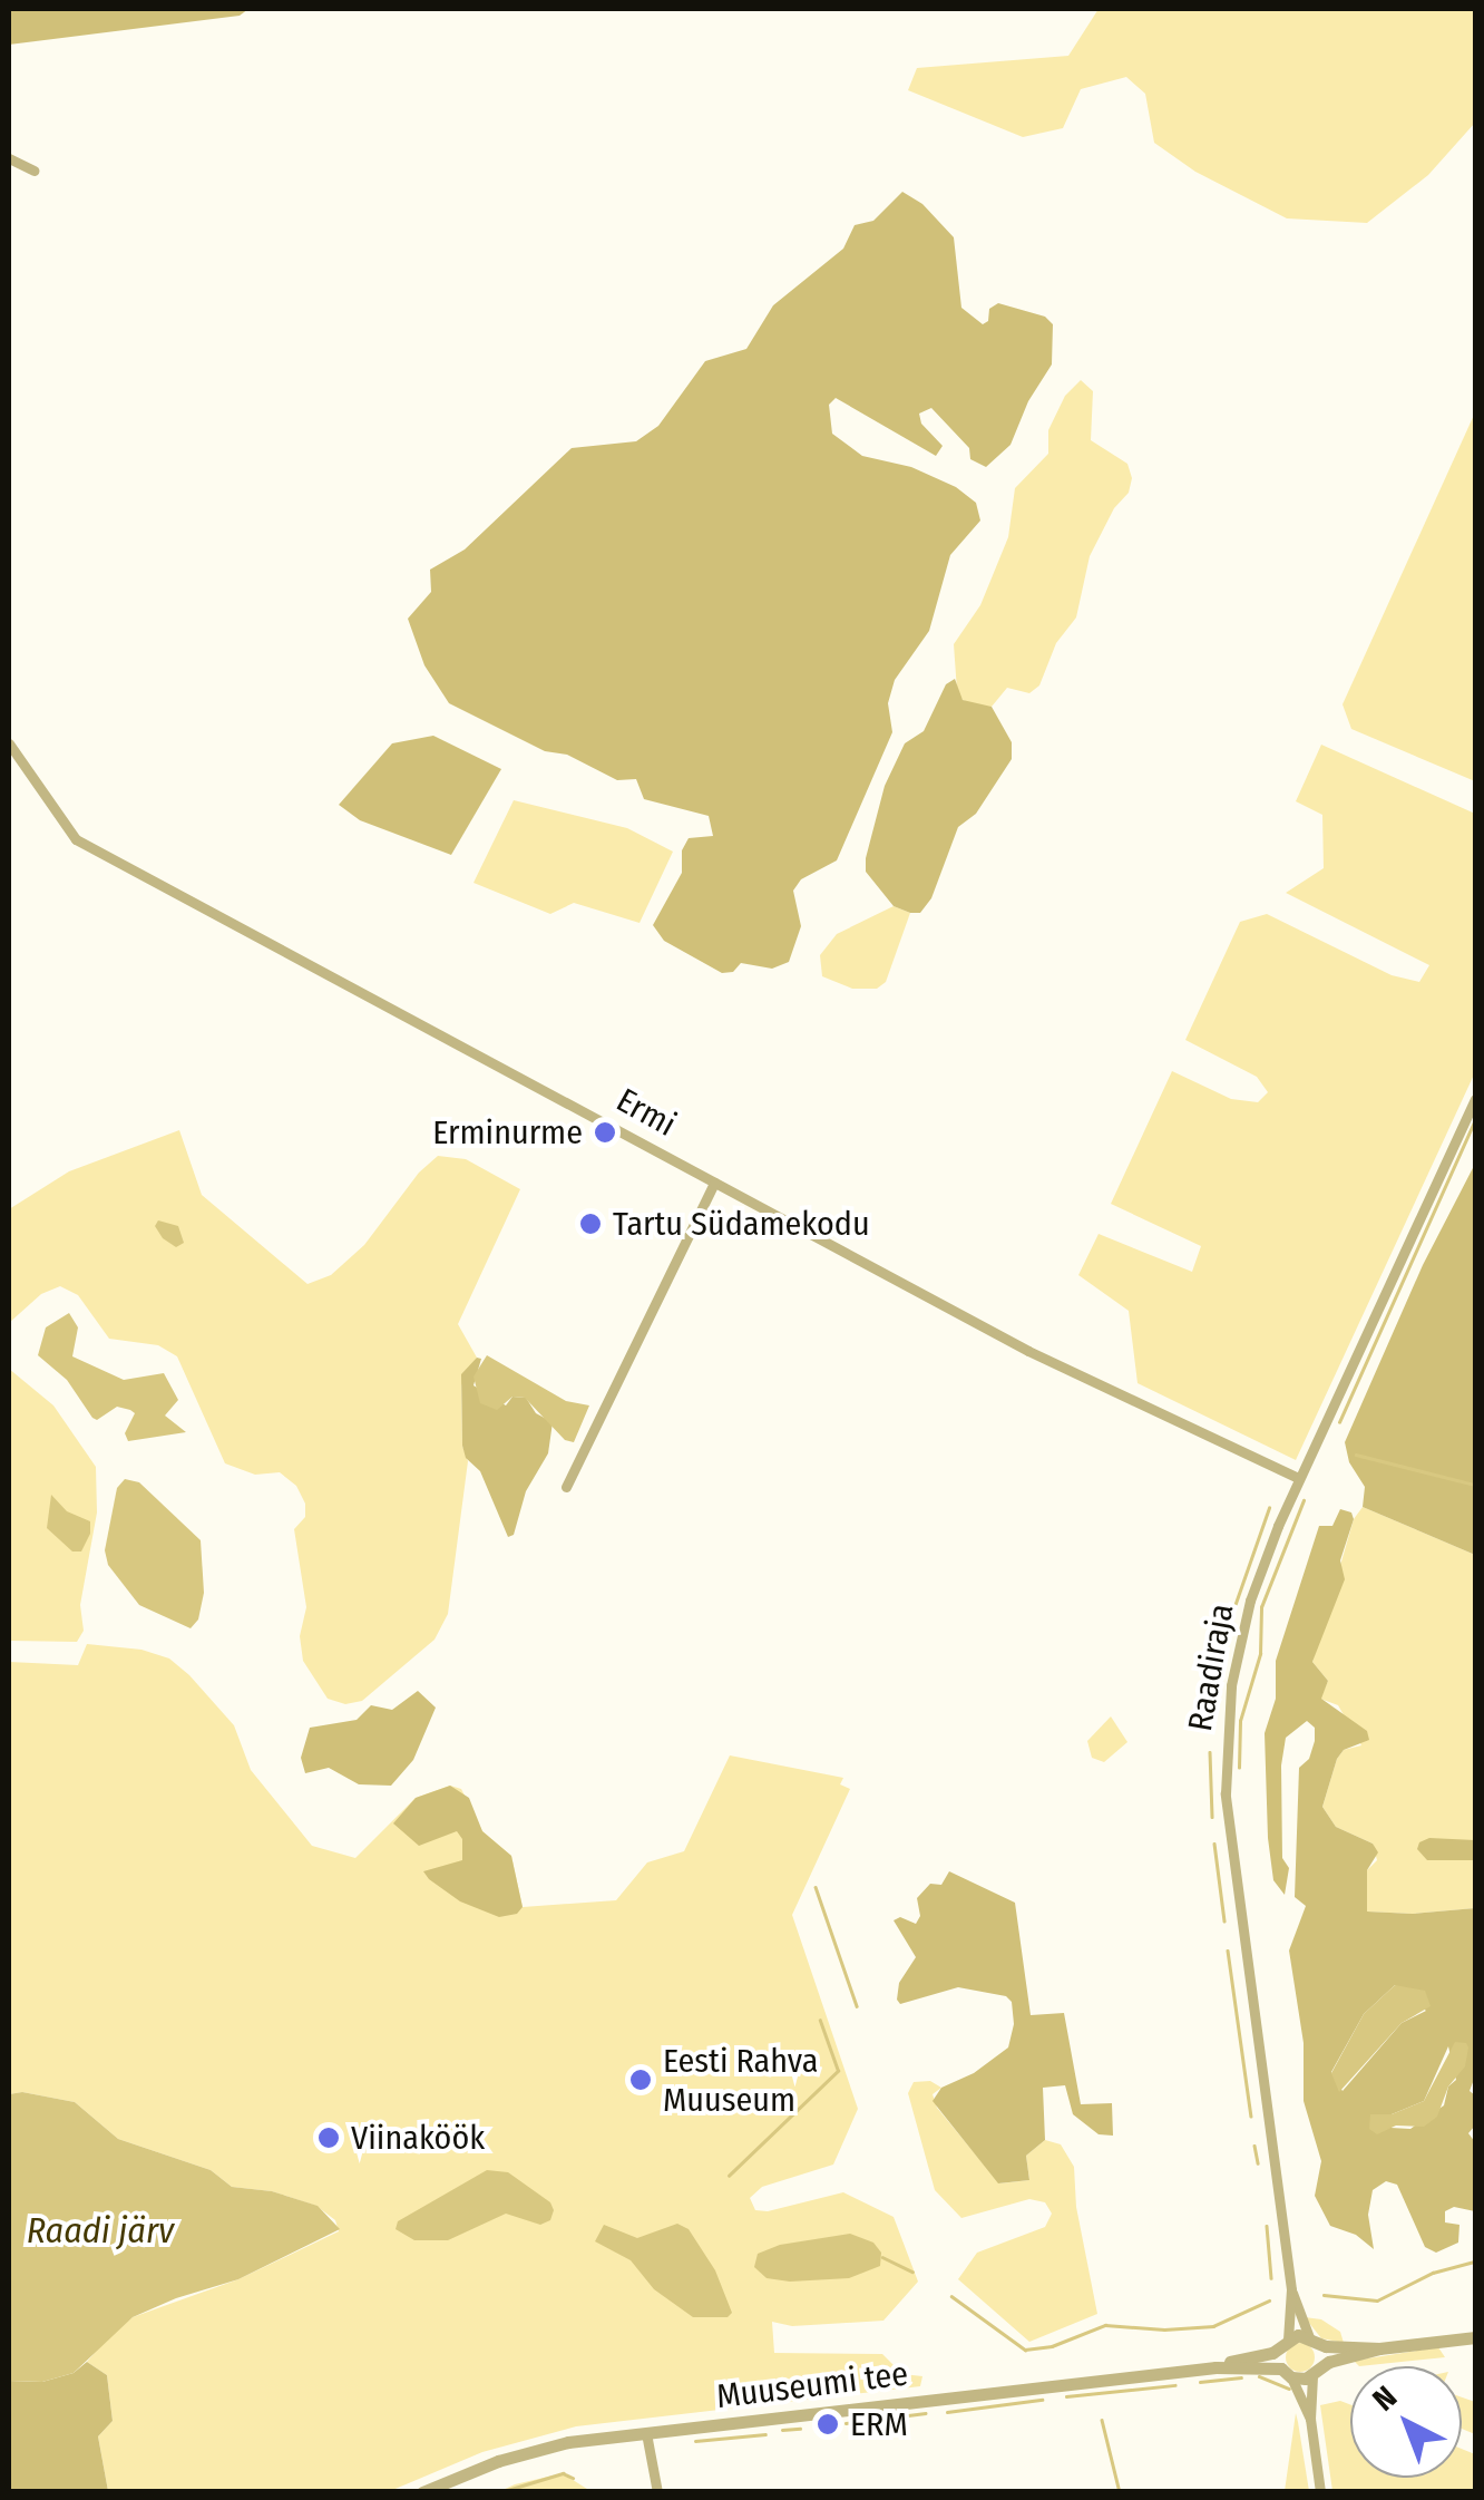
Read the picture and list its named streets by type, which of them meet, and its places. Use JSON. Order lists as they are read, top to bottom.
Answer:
{
  "streets": {
    "street": ["Ermi", "Raadiraja", "Muuseumi tee"]
  },
  "crossings": [
    ["Ermi", "Raadiraja"],
    ["Raadiraja", "Muuseumi tee"]
  ],
  "water": ["Raadi järv"],
  "places": [
    "Erminurme",
    "Tartu Südamekodu",
    "Eesti Rahva Muuseum",
    "Viinaköök",
    "ERM"
  ],
  "north": "top left"
}
